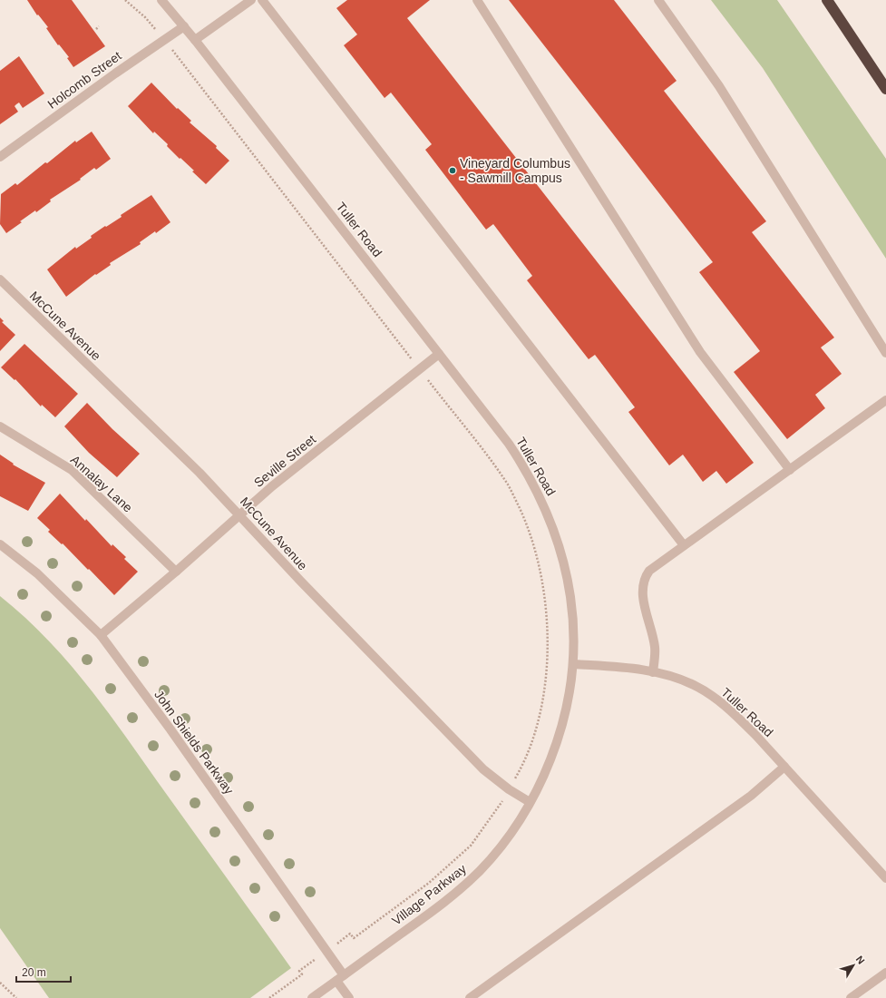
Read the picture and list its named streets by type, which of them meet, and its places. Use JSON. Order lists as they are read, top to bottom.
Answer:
{
  "streets": {
    "street": [
      "Holcomb Street",
      "Tuller Road",
      "McCune Avenue",
      "Seville Street",
      "Annalay Lane",
      "John Shields Parkway",
      "Village Parkway"
    ]
  },
  "crossings": [
    ["Holcomb Street", "Tuller Road"],
    ["Tuller Road", "Seville Street"],
    ["Tuller Road", "Village Parkway"],
    ["McCune Avenue", "Seville Street"],
    ["McCune Avenue", "Village Parkway"],
    ["Seville Street", "Annalay Lane"],
    ["Seville Street", "John Shields Parkway"],
    ["John Shields Parkway", "Village Parkway"]
  ],
  "places": ["Vineyard Columbus - Sawmill Campus"],
  "scale_bar": "20 m",
  "north": "top right"
}
